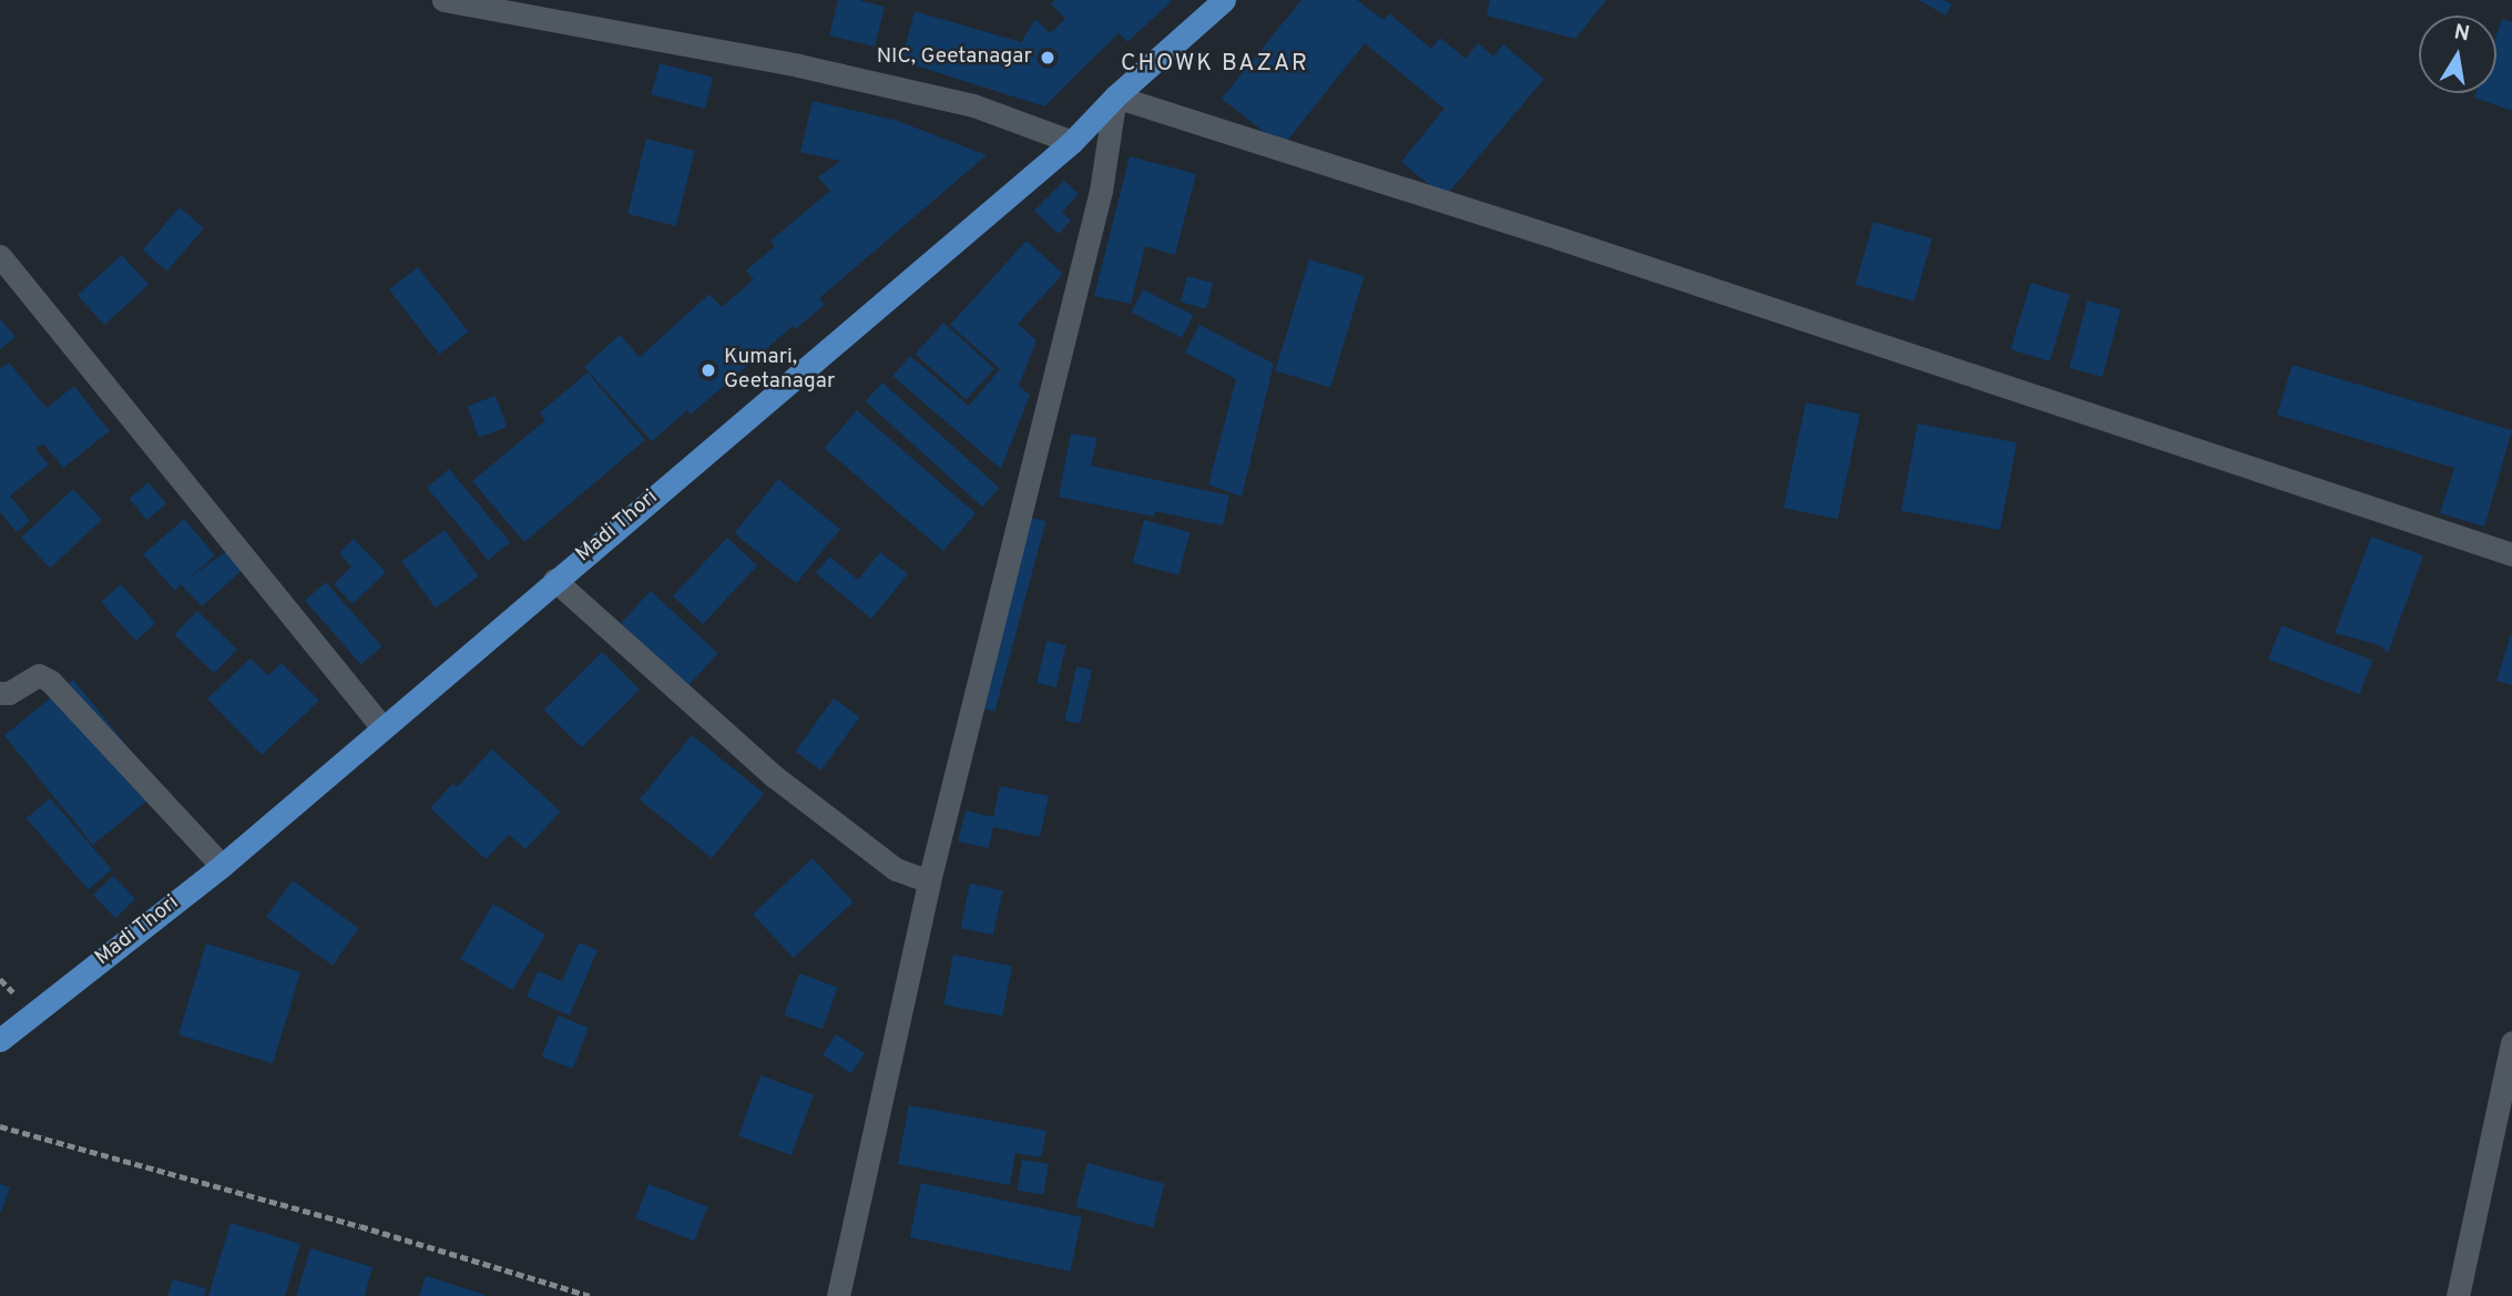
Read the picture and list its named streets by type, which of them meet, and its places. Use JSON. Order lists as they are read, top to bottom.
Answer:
{
  "streets": {
    "main road": ["Madi Thori"]
  },
  "districts": ["CHOWK BAZAR"],
  "places": ["NIC, Geetanagar", "Kumari, Geetanagar"],
  "north": "top"
}
